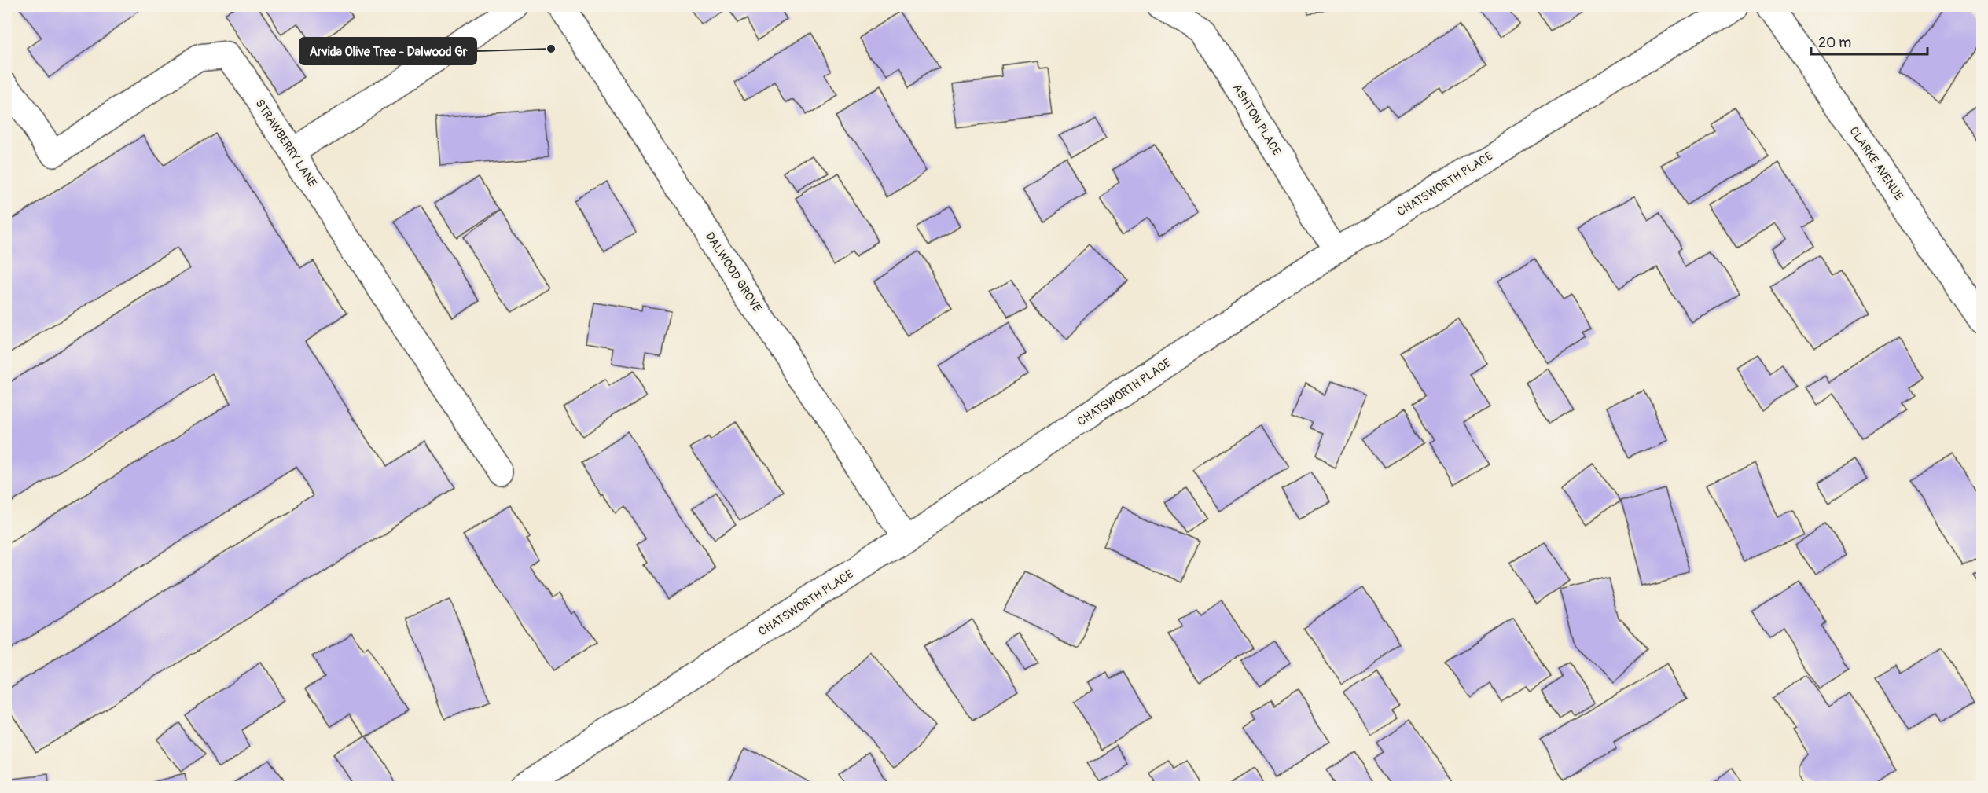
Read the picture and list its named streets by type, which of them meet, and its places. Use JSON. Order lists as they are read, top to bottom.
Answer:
{
  "streets": {
    "street": [
      "ASHTON PLACE",
      "STRAWBERRY LANE",
      "CLARKE AVENUE",
      "CHATSWORTH PLACE",
      "DALWOOD GROVE"
    ]
  },
  "crossings": [
    ["ASHTON PLACE", "CHATSWORTH PLACE"],
    ["CHATSWORTH PLACE", "DALWOOD GROVE"]
  ],
  "places": ["Arvida Olive Tree - Dalwood Gr"],
  "scale_bar": "20 m"
}
